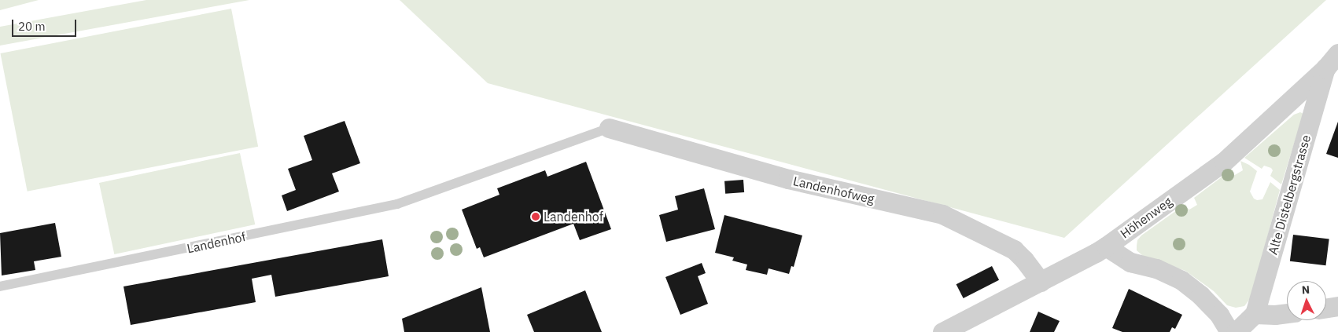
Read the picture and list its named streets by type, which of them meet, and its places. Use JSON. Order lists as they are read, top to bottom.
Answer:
{
  "streets": {
    "street": ["Landenhofweg", "Alte Distelbergstrasse", "Höhenweg"],
    "lane": ["Landenhof"]
  },
  "crossings": [
    ["Landenhofweg", "Höhenweg"],
    ["Landenhofweg", "Landenhof"],
    ["Alte Distelbergstrasse", "Höhenweg"]
  ],
  "places": ["Landenhof"],
  "scale_bar": "20 m",
  "north": "top"
}
